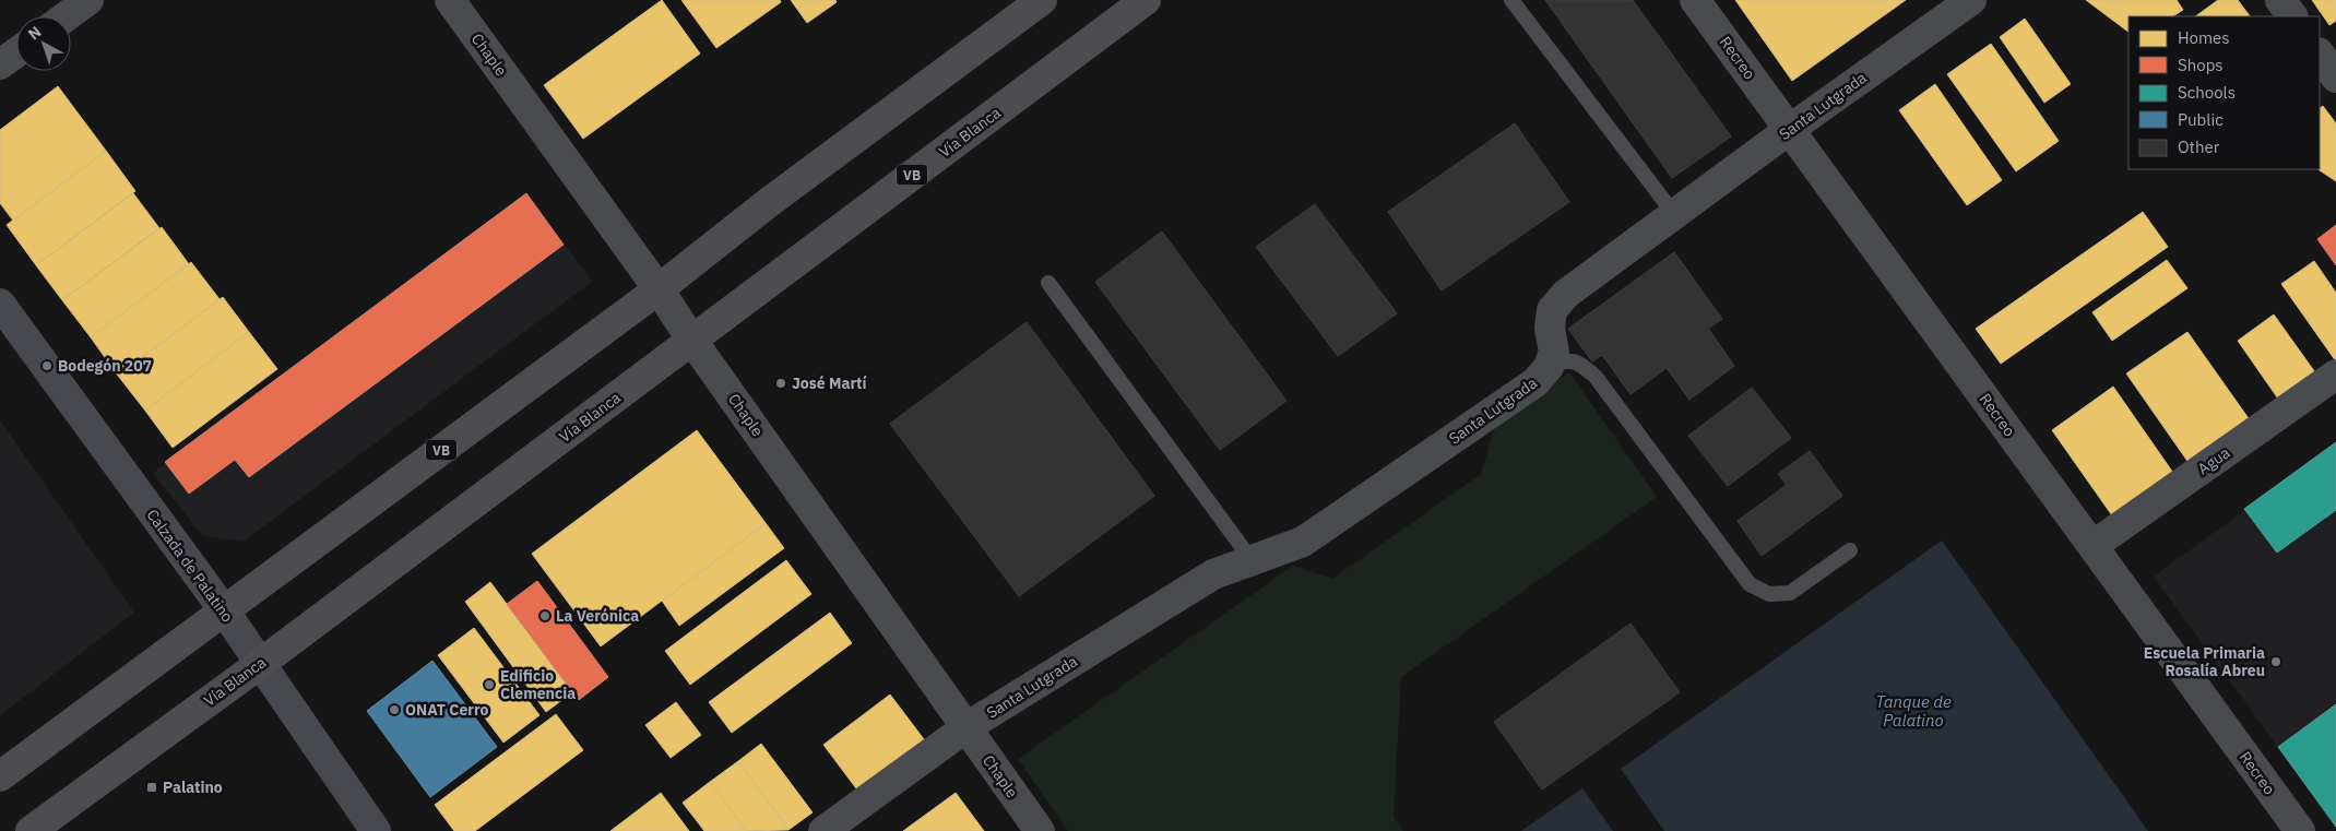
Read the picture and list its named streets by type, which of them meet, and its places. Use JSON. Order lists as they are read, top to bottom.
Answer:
{
  "streets": {
    "main road": ["Vía Blanca", "VB"],
    "street": [
      "Chaple",
      "Recreo",
      "Santa Lutgrada",
      "Agua",
      "Calzada de Palatino"
    ]
  },
  "crossings": [
    ["Chaple", "Santa Lutgrada"],
    ["Chaple", "Vía Blanca"],
    ["Chaple", "VB"],
    ["Recreo", "Santa Lutgrada"],
    ["Recreo", "Agua"],
    ["Vía Blanca", "Calzada de Palatino"],
    ["VB", "Calzada de Palatino"]
  ],
  "water": ["Tanque de Palatino"],
  "places": {
    "other": [
      "Bodegón 207",
      "José Martí",
      "La Verónica",
      "Escuela Primaria Rosalía Abreu",
      "Edificio Clemencia",
      "ONAT Cerro"
    ],
    "transit": ["Palatino"]
  },
  "legend": [
    "Homes",
    "Shops",
    "Schools",
    "Public",
    "Other"
  ],
  "north": "top left"
}
